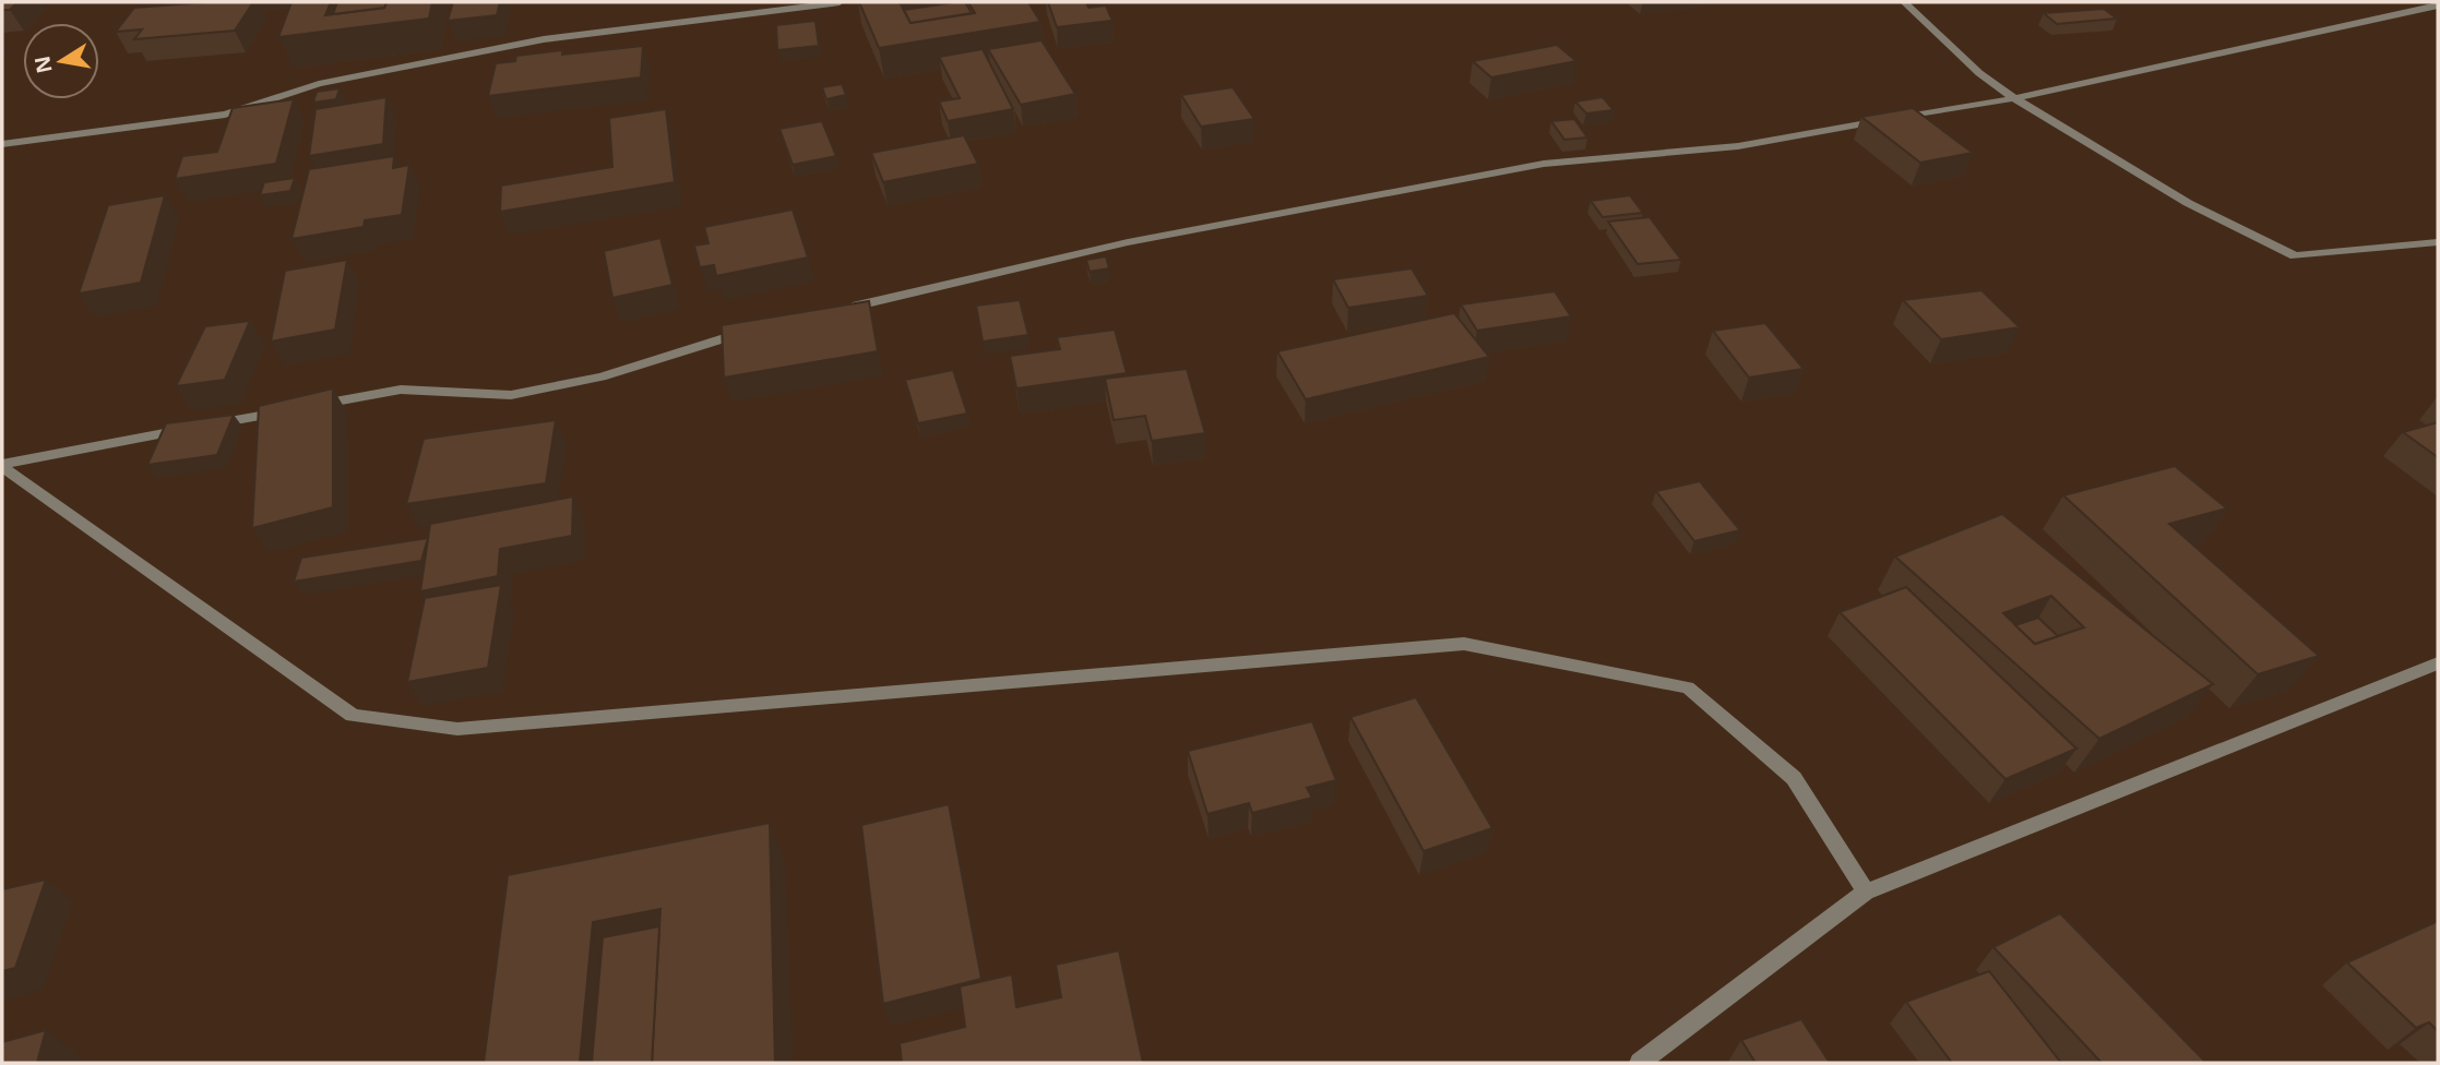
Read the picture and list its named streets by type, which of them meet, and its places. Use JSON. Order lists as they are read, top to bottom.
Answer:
{
  "north": "left"
}
